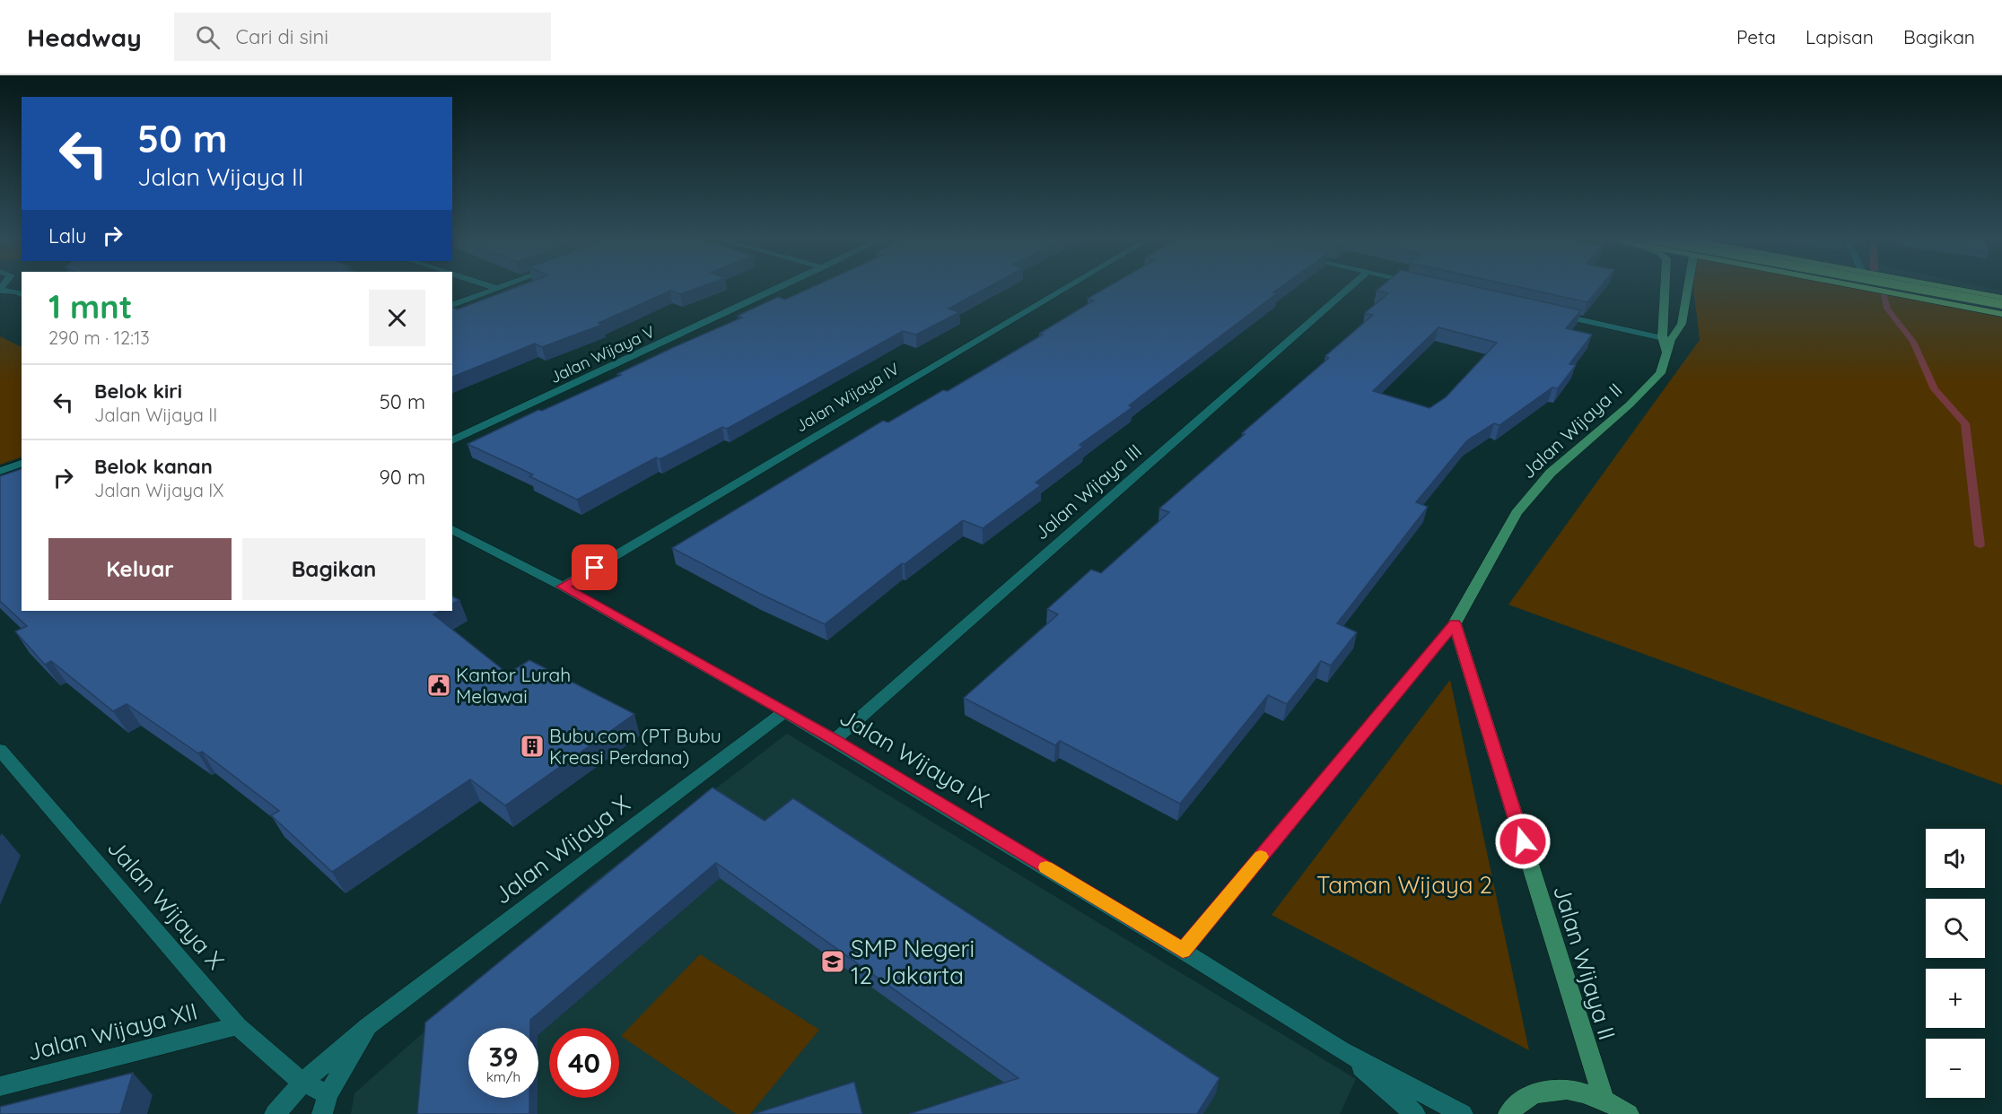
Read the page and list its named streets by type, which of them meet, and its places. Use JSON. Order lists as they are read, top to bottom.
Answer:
{
  "streets": {
    "street": [
      "Jalan Wijaya V",
      "Jalan Wijaya IV",
      "Jalan Wijaya II",
      "Jalan Wijaya III",
      "Jalan Wijaya IX",
      "Jalan Wijaya X",
      "Jalan Wijaya XII"
    ]
  },
  "crossings": [
    ["Jalan Wijaya IV", "Jalan Wijaya IX"],
    ["Jalan Wijaya II", "Jalan Wijaya IX"],
    ["Jalan Wijaya III", "Jalan Wijaya IX"],
    ["Jalan Wijaya IX", "Jalan Wijaya X"],
    ["Jalan Wijaya X", "Jalan Wijaya XII"]
  ],
  "parks": ["Taman Wijaya 2"],
  "places": {
    "public building": ["Kantor Lurah Melawai"],
    "building": ["Bubu.com (PT Bubu Kreasi Perdana)"],
    "school or university": ["SMP Negeri 12 Jakarta"]
  },
  "page": {
    "header": "Headway",
    "search": "Cari di sini",
    "nav": ["Peta", "Lapisan", "Bagikan"],
    "turn": ["50 m", "Jalan Wijaya II"],
    "then": "Lalu",
    "heading": ["1 mnt", "290 m · 12:13"],
    "list": [
      {
        "name": "Belok kiri",
        "note": "Jalan Wijaya II",
        "value": "50 m"
      },
      {
        "name": "Belok kanan",
        "note": "Jalan Wijaya IX",
        "value": "90 m"
      }
    ],
    "buttons": ["Keluar", "Bagikan"],
    "map_buttons": ["+", "−"],
    "speed": "39 km/h",
    "limit": "40"
  }
}
